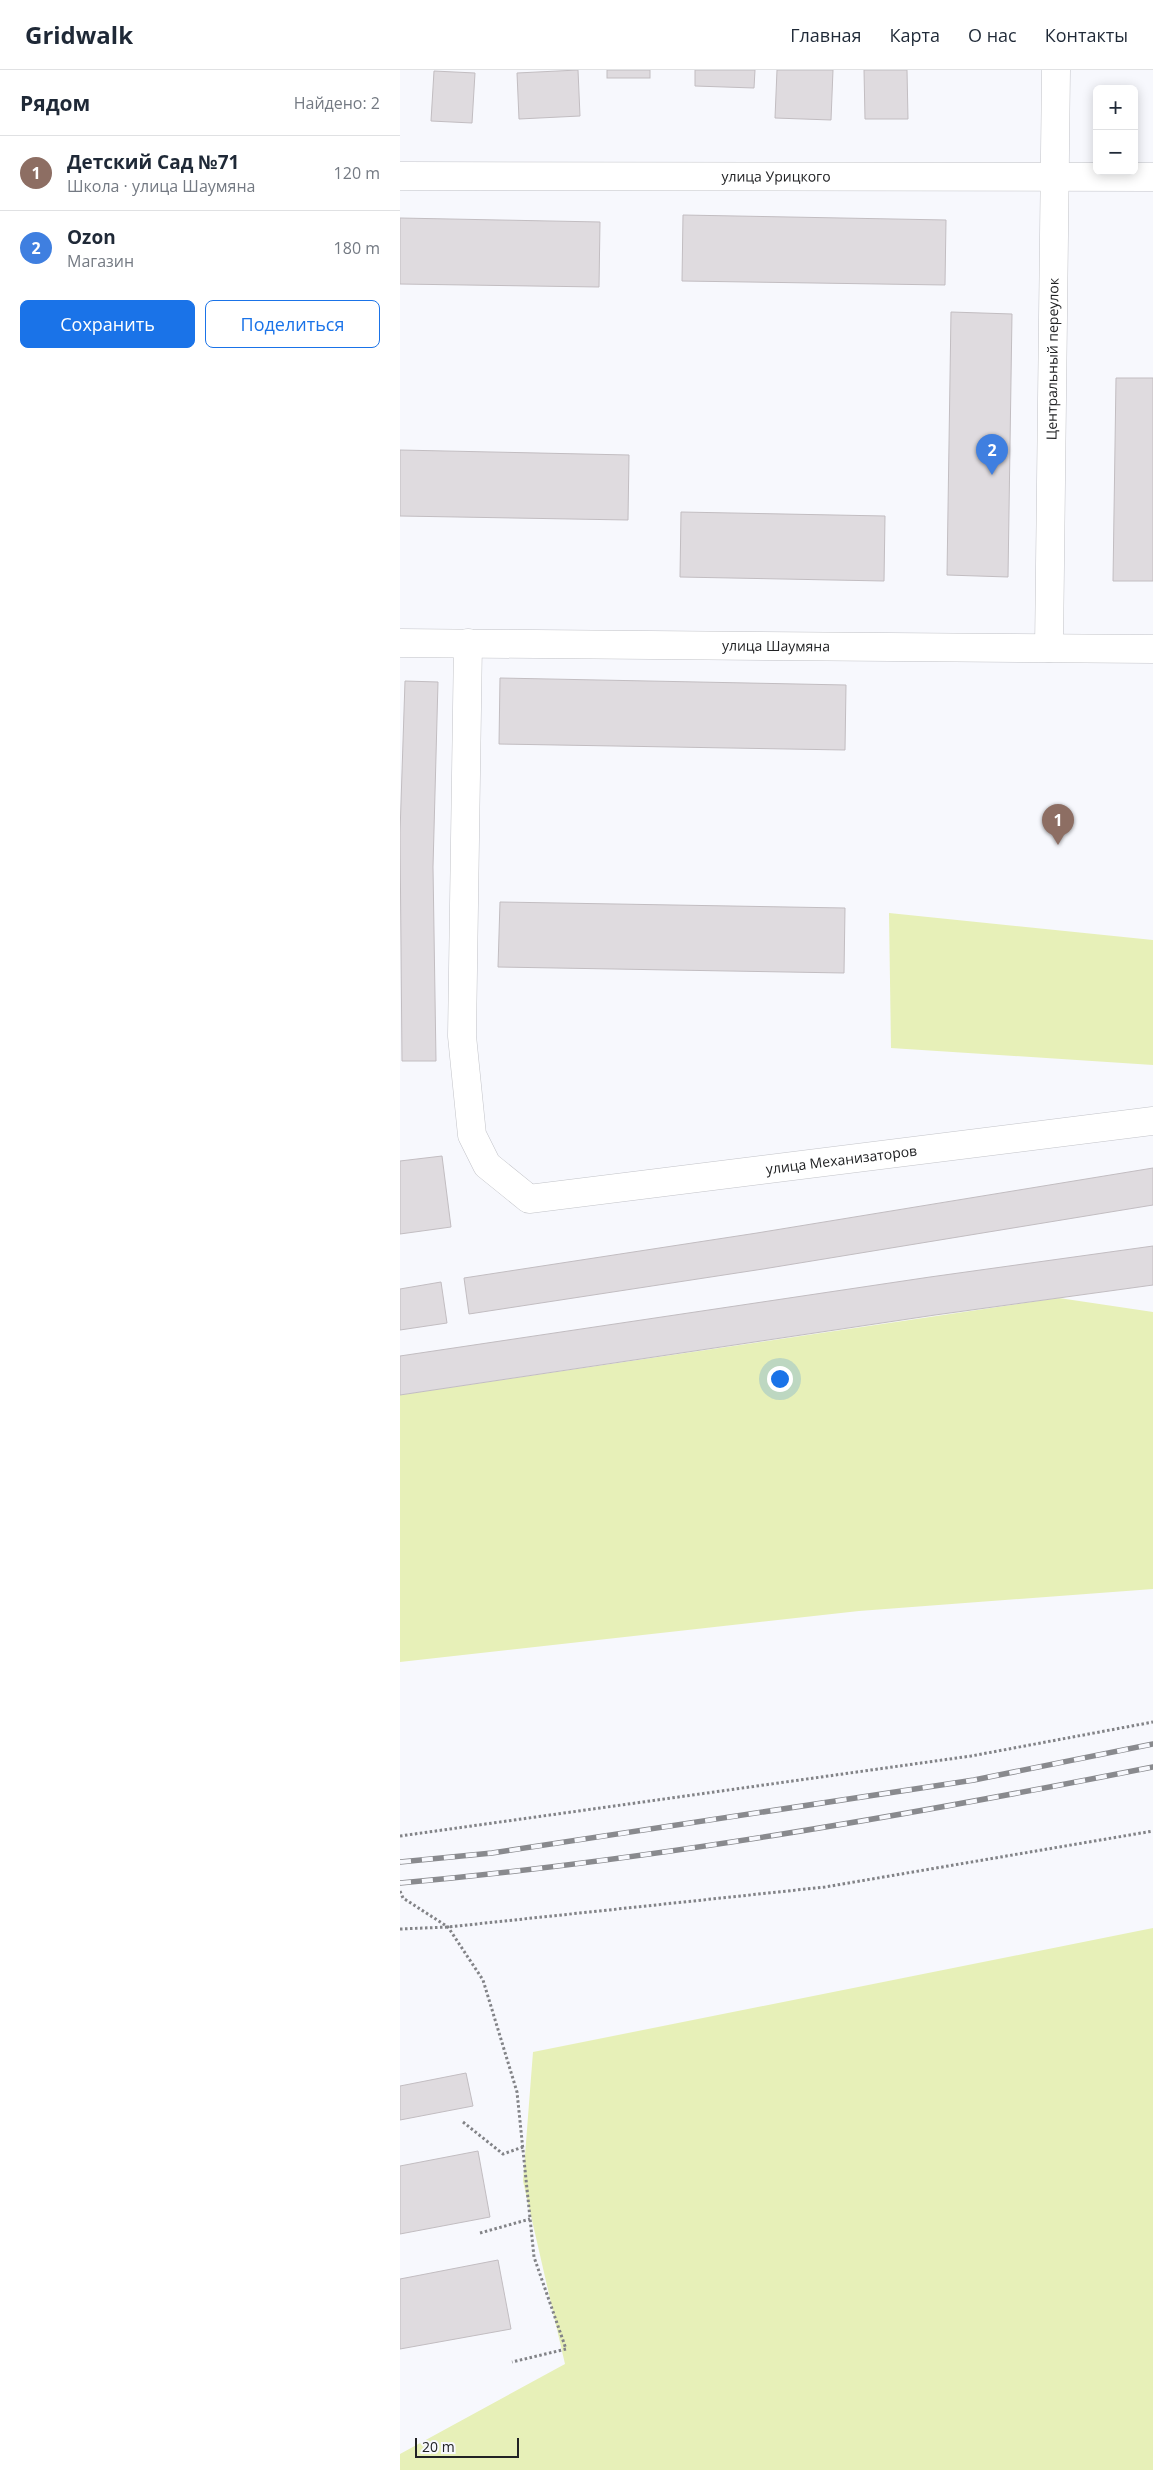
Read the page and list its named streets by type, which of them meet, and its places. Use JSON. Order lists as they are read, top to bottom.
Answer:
{
  "streets": {
    "street": [
      "улица Урицкого",
      "Центральный переулок",
      "улица Шаумяна",
      "улица Механизаторов"
    ]
  },
  "crossings": [
    ["улица Урицкого", "Центральный переулок"],
    ["Центральный переулок", "улица Шаумяна"],
    ["улица Шаумяна", "улица Механизаторов"]
  ],
  "scale_bar": "20 m",
  "page": {
    "header": "Gridwalk",
    "nav": [
      "Главная",
      "Карта",
      "О нас",
      "Контакты"
    ],
    "heading": ["Рядом", "Найдено: 2"],
    "map_buttons": ["+", "−"],
    "list": [
      {
        "mark": "1",
        "name": "Детский Сад №71",
        "note": "Школа · улица Шаумяна",
        "value": "120 m"
      },
      {
        "mark": "2",
        "name": "Ozon",
        "note": "Магазин",
        "value": "180 m"
      }
    ],
    "buttons": ["Сохранить", "Поделиться"],
    "pins": ["2", "1"],
    "scale": "20 m"
  }
}
